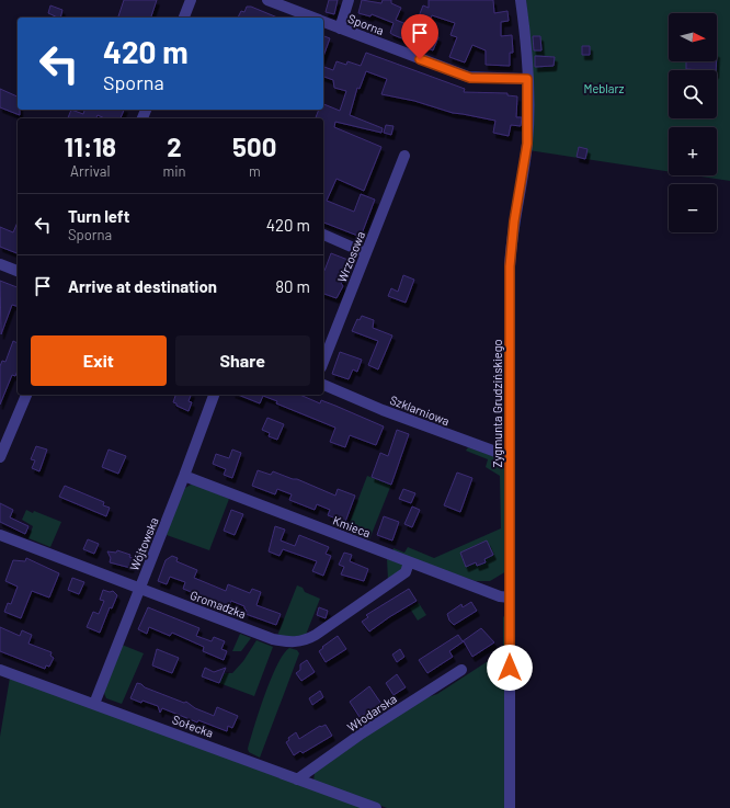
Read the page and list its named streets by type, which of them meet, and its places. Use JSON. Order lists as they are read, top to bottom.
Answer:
{
  "streets": {
    "street": [
      "Sporna",
      "Wrzosowa",
      "Zygmunta Grudzińskiego",
      "Szklarniowa",
      "Kmieca",
      "Wójtowska",
      "Gromadzka",
      "Włodarska",
      "Sołecka"
    ]
  },
  "crossings": [
    ["Sporna", "Zygmunta Grudzińskiego"],
    ["Zygmunta Grudzińskiego", "Szklarniowa"],
    ["Zygmunta Grudzińskiego", "Kmieca"],
    ["Kmieca", "Wójtowska"],
    ["Kmieca", "Gromadzka"],
    ["Wójtowska", "Gromadzka"],
    ["Wójtowska", "Sołecka"],
    ["Włodarska", "Sołecka"]
  ],
  "parks": ["Meblarz"],
  "north": "right",
  "page": {
    "map_buttons": ["+", "−"],
    "turn": ["420 m", "Sporna"],
    "eta": [
      "11:18",
      "Arrival",
      "2",
      "min",
      "500",
      "m"
    ],
    "list": [
      {
        "name": "Turn left",
        "note": "Sporna",
        "value": "420 m"
      },
      {
        "name": "Arrive at destination",
        "value": "80 m"
      }
    ],
    "buttons": ["Exit", "Share"]
  }
}
